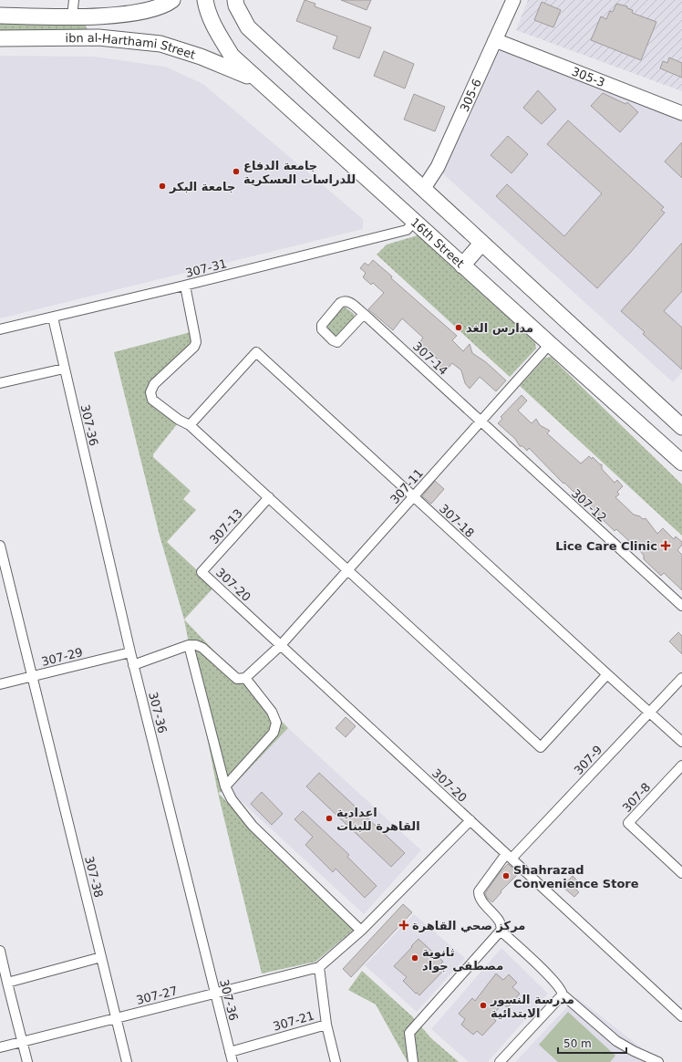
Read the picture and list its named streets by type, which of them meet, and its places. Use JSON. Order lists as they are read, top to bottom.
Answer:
{
  "streets": {
    "main road": ["ibn al-Harthami Street", "16th Street"],
    "street": [
      "305-3",
      "305-6",
      "307-31",
      "307-14",
      "307-36",
      "307-11",
      "307-12",
      "307-18",
      "307-13",
      "307-20",
      "307-29",
      "307-9",
      "307-8",
      "307-38",
      "307-27",
      "307-21"
    ]
  },
  "crossings": [
    ["ibn al-Harthami Street", "16th Street"],
    ["305-3", "305-6"],
    ["16th Street", "307-31"],
    ["16th Street", "307-11"],
    ["307-31", "307-36"],
    ["307-14", "307-11"],
    ["307-14", "307-12"],
    ["307-36", "307-29"],
    ["307-36", "307-27"],
    ["307-36", "307-21"],
    ["307-11", "307-12"],
    ["307-11", "307-18"],
    ["307-11", "307-20"],
    ["307-18", "307-9"],
    ["307-13", "307-20"],
    ["307-20", "307-9"],
    ["307-29", "307-38"],
    ["307-38", "307-27"]
  ],
  "places": {
    "other": [
      "جامعة الدفاع للدراسات العسكرية",
      "جامعة البكر",
      "مدارس الغد",
      "اعدادية القاهرة للبنات",
      "Shahrazad Convenience Store",
      "ثانوية مصطفى جواد",
      "مدرسة النسور الابتدائية"
    ],
    "health": ["Lice Care Clinic", "مركز صحي القاهرة"]
  },
  "scale_bar": "50 m"
}
